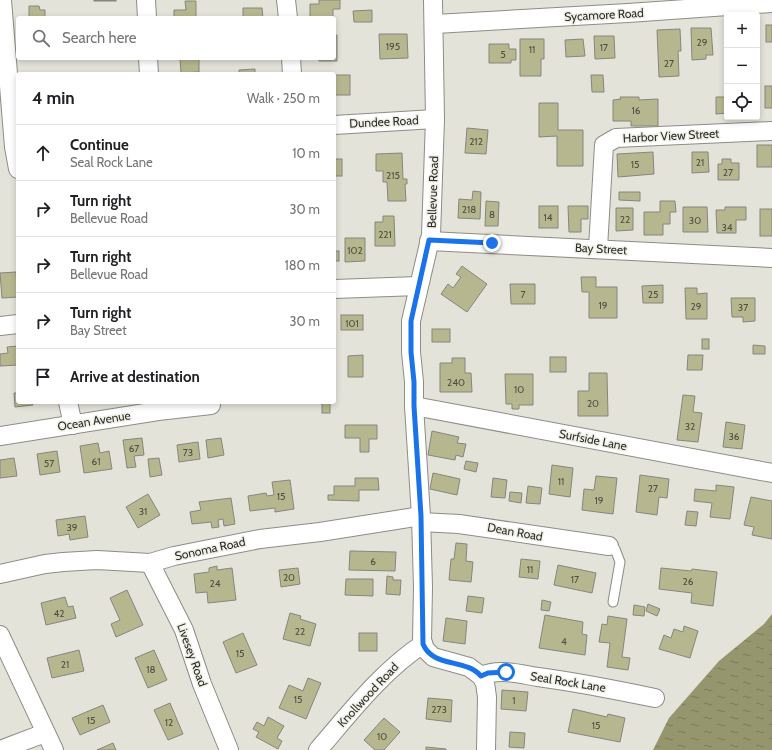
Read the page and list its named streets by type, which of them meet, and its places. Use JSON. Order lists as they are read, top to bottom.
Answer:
{
  "streets": {
    "street": [
      "Sycamore Road",
      "Dundee Road",
      "Harbor View Street",
      "Bellevue Road",
      "Bay Street",
      "Ocean Avenue",
      "Surfside Lane",
      "Dean Road",
      "Sonoma Road",
      "Livesey Road",
      "Seal Rock Lane",
      "Knollwood Road"
    ]
  },
  "crossings": [
    ["Sycamore Road", "Bellevue Road"],
    ["Dundee Road", "Bellevue Road"],
    ["Harbor View Street", "Bay Street"],
    ["Bellevue Road", "Bay Street"],
    ["Bellevue Road", "Surfside Lane"],
    ["Bellevue Road", "Dean Road"],
    ["Bellevue Road", "Sonoma Road"],
    ["Bellevue Road", "Knollwood Road"],
    ["Dean Road", "Sonoma Road"],
    ["Sonoma Road", "Livesey Road"]
  ],
  "house_numbers": [
    "29",
    "195",
    "17",
    "11",
    "5",
    "27",
    "16",
    "212",
    "21",
    "15",
    "27",
    "215",
    "218",
    "8",
    "14",
    "22",
    "30",
    "34",
    "221",
    "102",
    "7",
    "25",
    "19",
    "29",
    "37",
    "101",
    "240",
    "10",
    "20",
    "32",
    "36",
    "67",
    "73",
    "61",
    "57",
    "11",
    "27",
    "15",
    "19",
    "31",
    "39",
    "6",
    "11",
    "20",
    "17",
    "26",
    "24",
    "42",
    "22",
    "4",
    "15",
    "21",
    "18",
    "15",
    "1",
    "273",
    "15",
    "12",
    "15",
    "10"
  ],
  "page": {
    "map_buttons": ["+", "−"],
    "search": "Search here",
    "heading": ["4 min", "Walk · 250 m"],
    "list": [
      ["Continue", "Seal Rock Lane", "10 m"],
      ["Turn right", "Bellevue Road", "30 m"],
      ["Turn right", "Bellevue Road", "180 m"],
      ["Turn right", "Bay Street", "30 m"],
      "Arrive at destination"
    ]
  }
}
